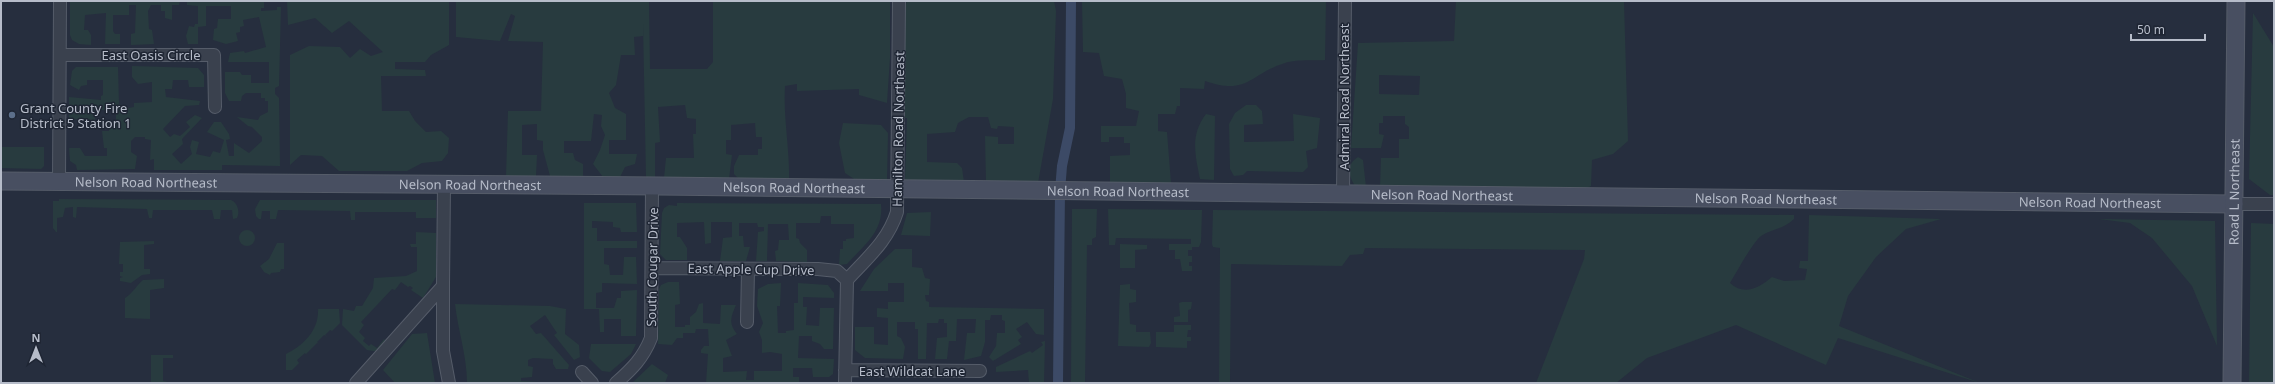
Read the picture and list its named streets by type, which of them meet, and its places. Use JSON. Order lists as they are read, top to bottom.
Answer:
{
  "streets": {
    "street": [
      "East Oasis Circle",
      "Admiral Road Northeast",
      "Hamilton Road Northeast",
      "Nelson Road Northeast",
      "Road L Northeast",
      "South Cougar Drive",
      "East Apple Cup Drive",
      "East Wildcat Lane"
    ]
  },
  "crossings": [
    ["Admiral Road Northeast", "Nelson Road Northeast"],
    ["Hamilton Road Northeast", "Nelson Road Northeast"],
    ["Hamilton Road Northeast", "East Apple Cup Drive"],
    ["Nelson Road Northeast", "Road L Northeast"],
    ["Nelson Road Northeast", "South Cougar Drive"],
    ["South Cougar Drive", "East Apple Cup Drive"]
  ],
  "places": ["Grant County Fire District 5 Station 1"],
  "scale_bar": "50 m",
  "north": "top"
}
